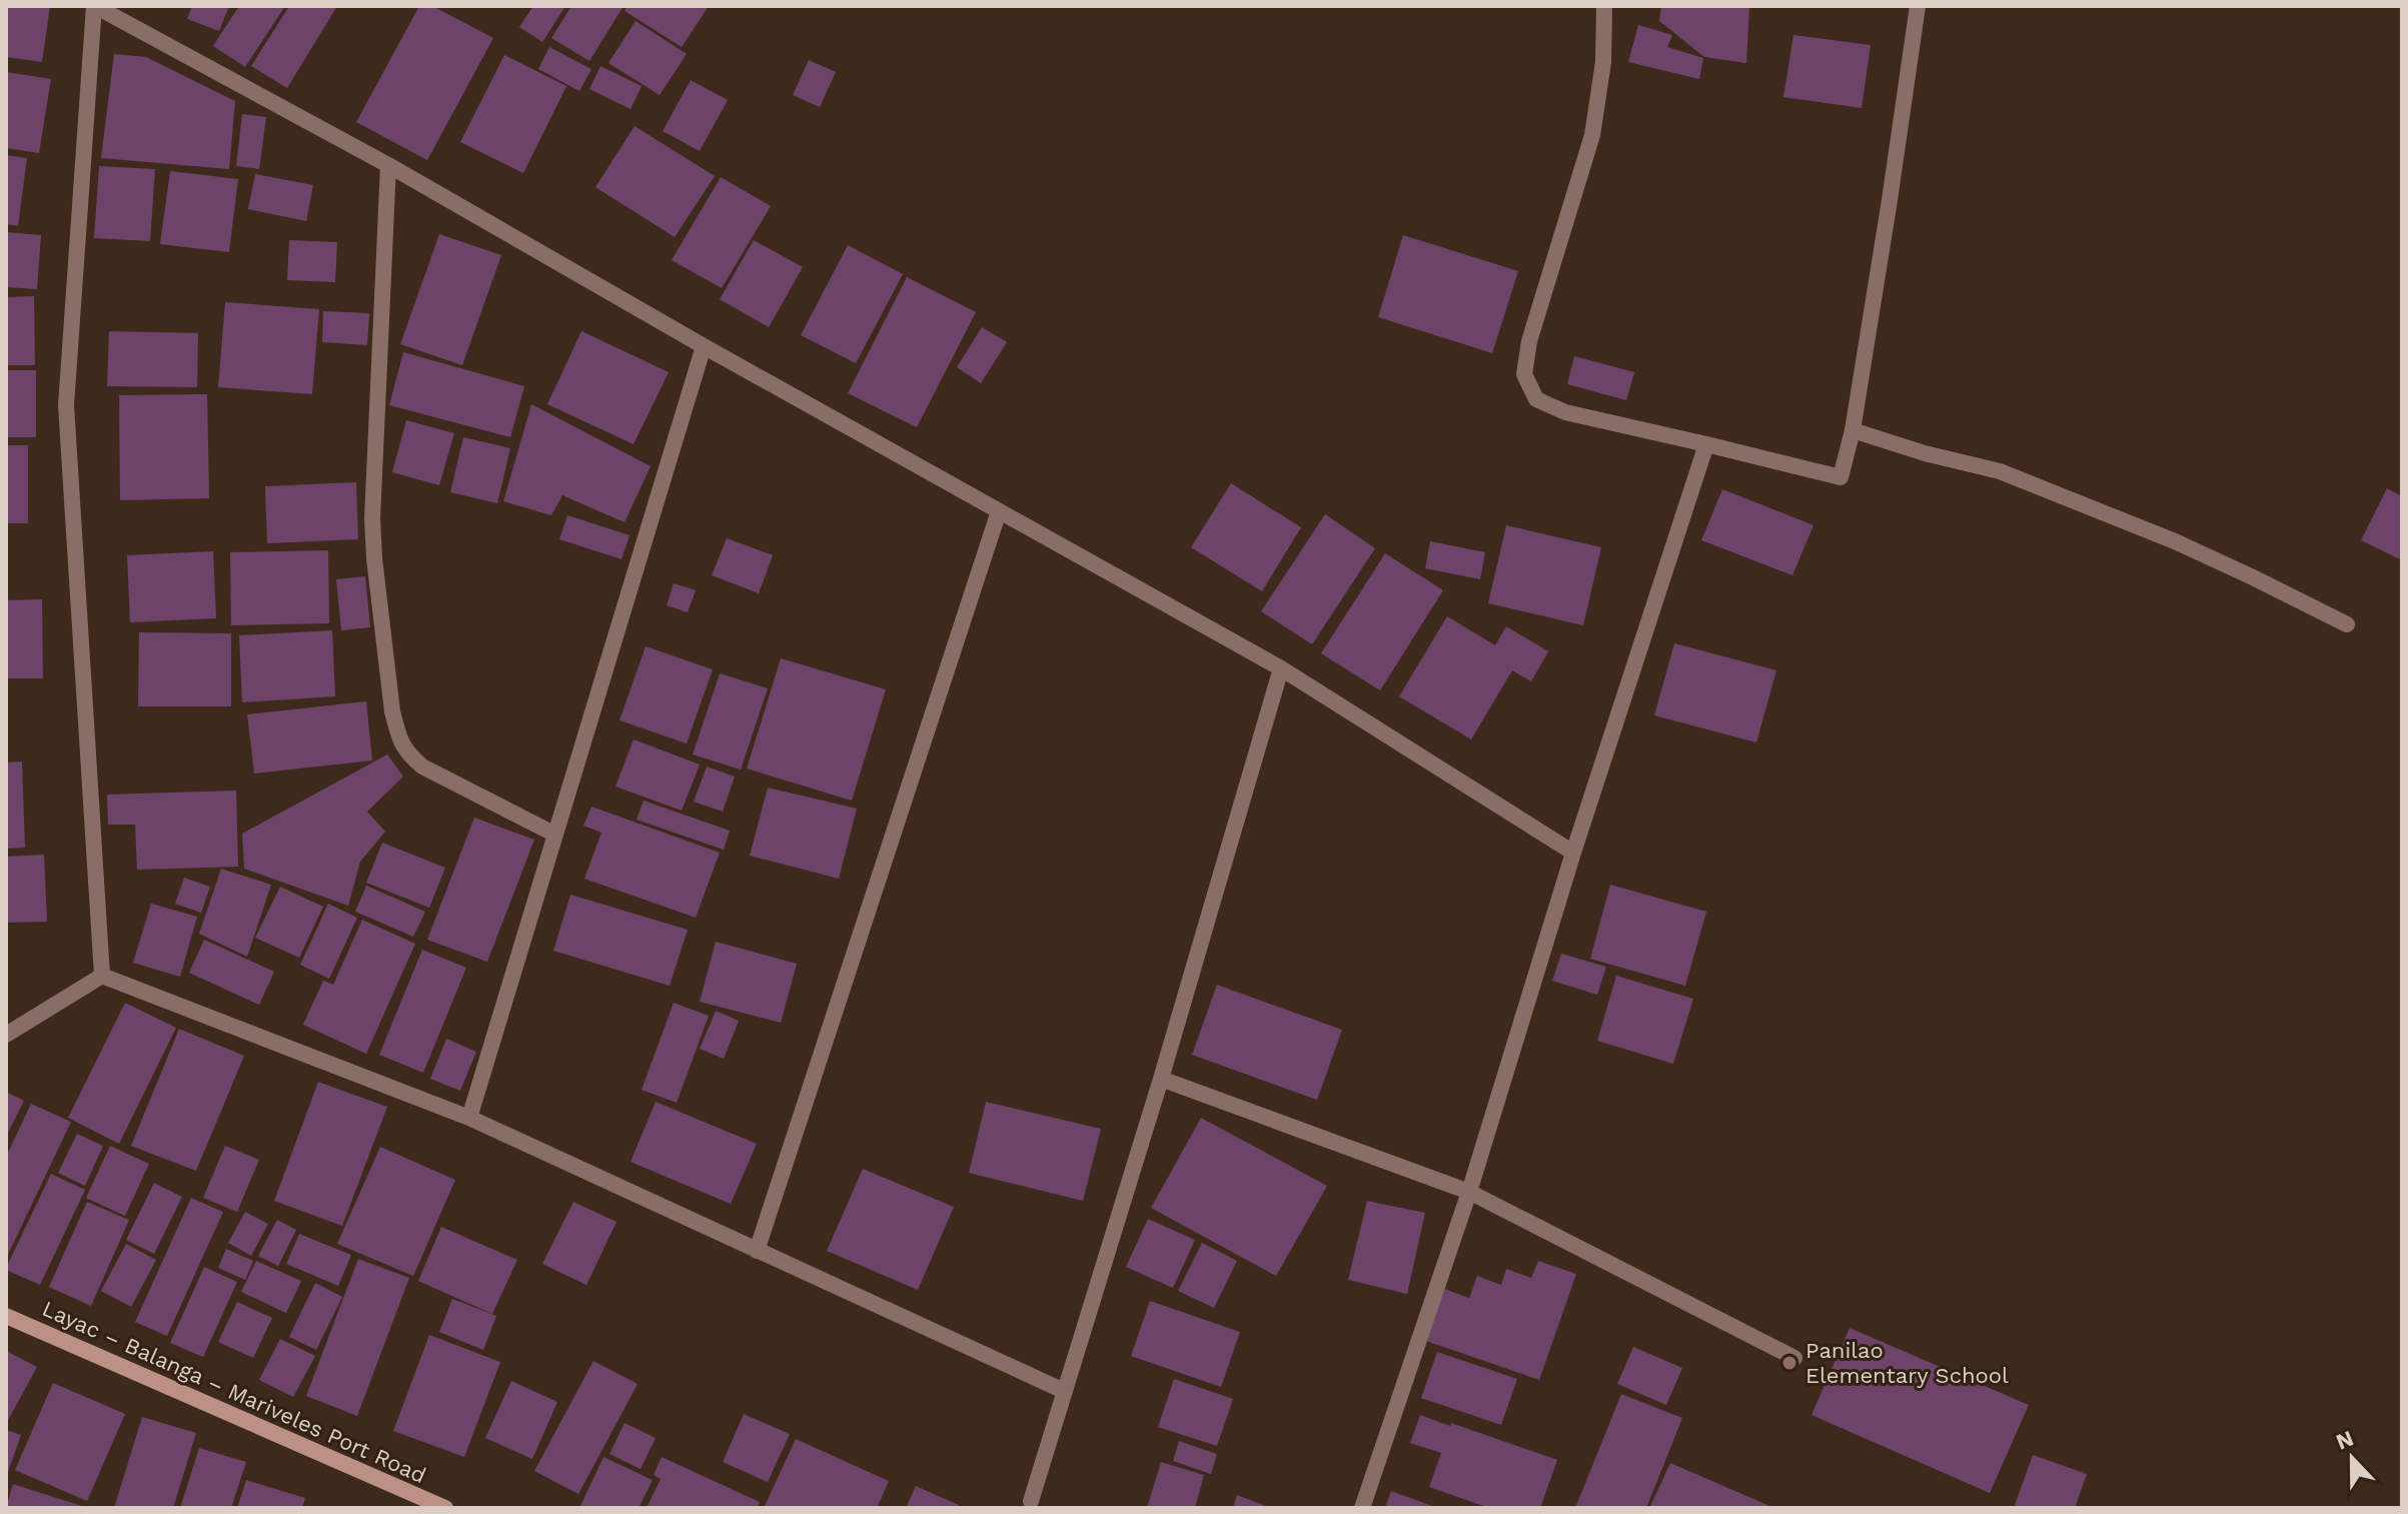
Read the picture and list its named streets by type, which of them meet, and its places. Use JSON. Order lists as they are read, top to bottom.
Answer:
{
  "streets": {
    "main road": ["Layac – Balanga – Mariveles Port Road"]
  },
  "places": ["Panilao Elementary School"],
  "north": "top"
}
